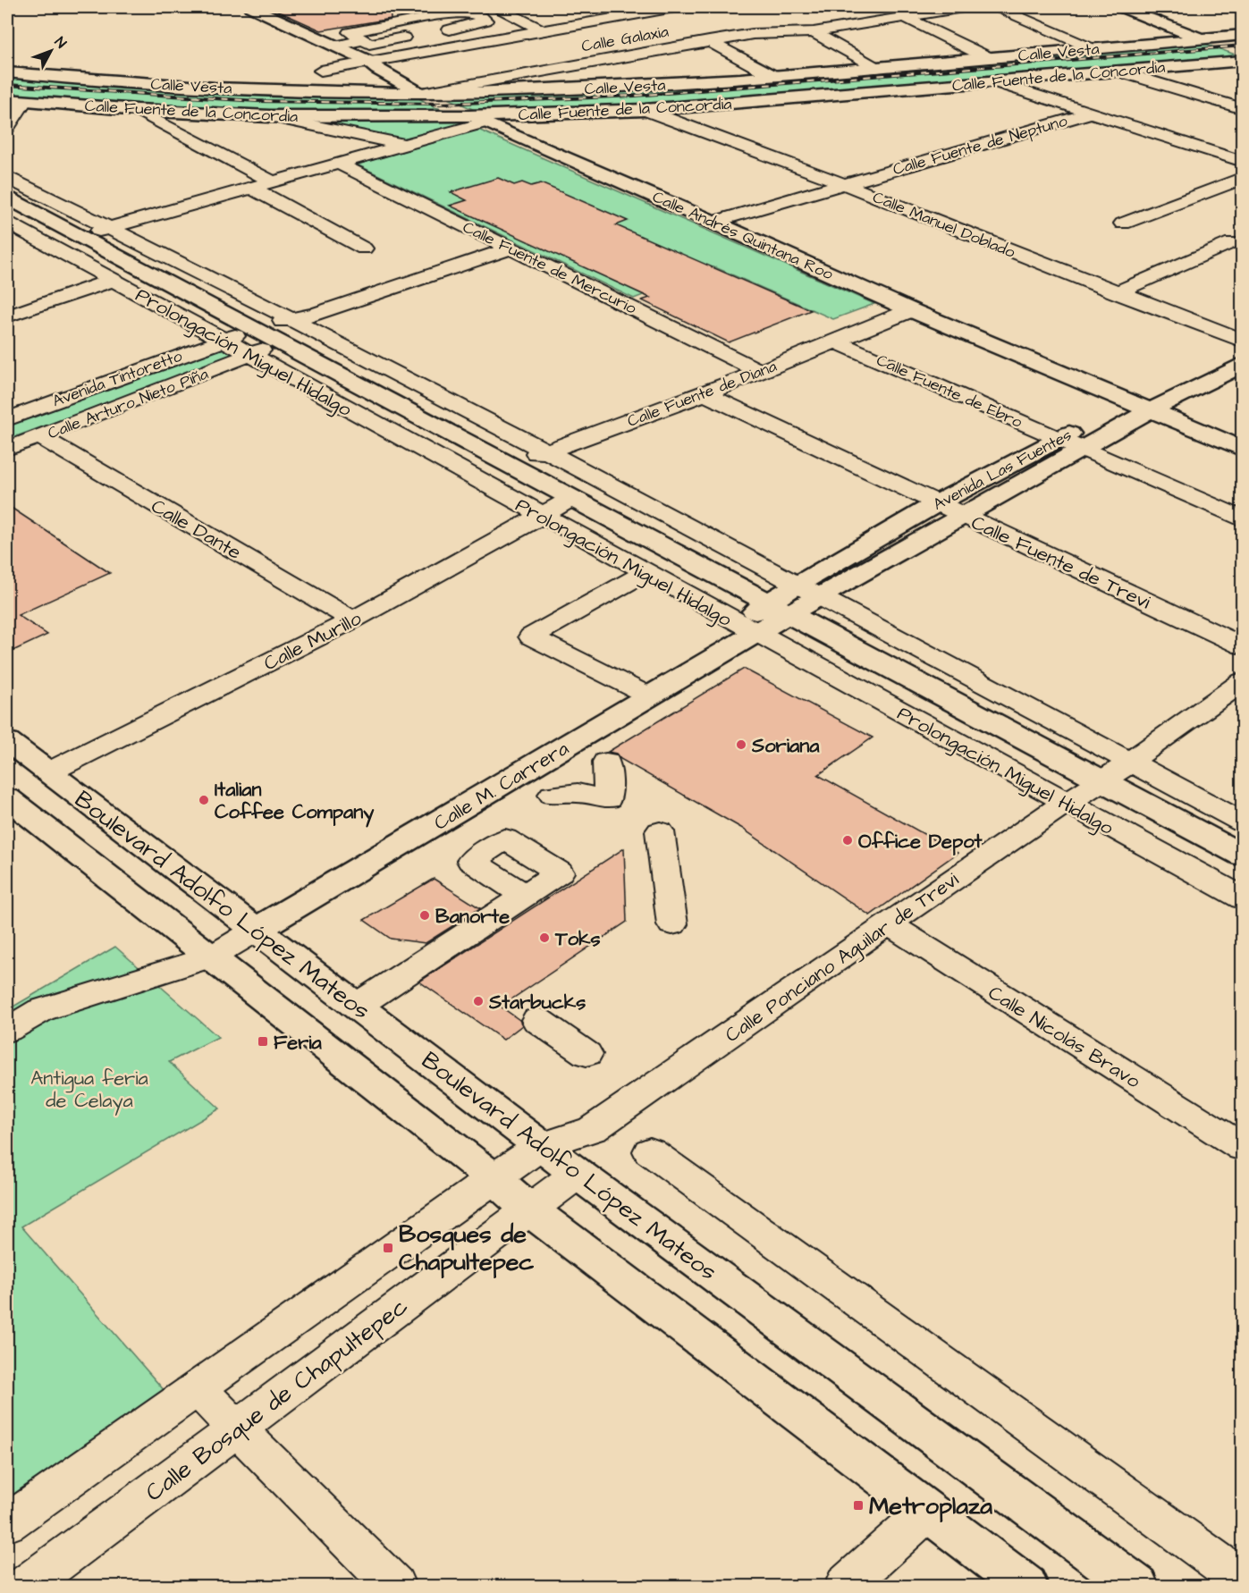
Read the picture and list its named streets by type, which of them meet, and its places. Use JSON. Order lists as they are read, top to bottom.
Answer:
{
  "streets": {
    "main road": [
      "Calle Vesta",
      "Calle Fuente de la Concordia",
      "Calle Andrés Quintana Roo",
      "Prolongación Miguel Hidalgo",
      "Avenida Las Fuentes",
      "Calle M. Carrera",
      "Boulevard Adolfo López Mateos"
    ],
    "street": [
      "Calle Galaxia",
      "Calle Fuente de Neptuno",
      "Calle Manuel Doblado",
      "Calle Fuente de Mercurio",
      "Avenida Tintoretto",
      "Calle Fuente de Ebro",
      "Calle Fuente de Diana",
      "Calle Arturo Nieto Piña",
      "Calle Dante",
      "Calle Fuente de Trevi",
      "Calle Murillo",
      "Calle Ponciano Aguilar de Trevi",
      "Calle Nicolás Bravo",
      "Calle Bosque de Chapultepec"
    ]
  },
  "crossings": [
    ["Calle Galaxia", "Calle Vesta"],
    ["Calle Galaxia", "Calle Andrés Quintana Roo"],
    ["Calle Vesta", "Calle Andrés Quintana Roo"],
    ["Calle Fuente de la Concordia", "Calle Manuel Doblado"],
    ["Calle Fuente de la Concordia", "Calle Andrés Quintana Roo"],
    ["Calle Fuente de Neptuno", "Calle Manuel Doblado"],
    ["Calle Fuente de Neptuno", "Calle Andrés Quintana Roo"],
    ["Calle Manuel Doblado", "Avenida Las Fuentes"],
    ["Calle Andrés Quintana Roo", "Calle Fuente de Diana"],
    ["Calle Andrés Quintana Roo", "Avenida Las Fuentes"],
    ["Calle Fuente de Mercurio", "Calle Fuente de Diana"],
    ["Prolongación Miguel Hidalgo", "Avenida Tintoretto"],
    ["Prolongación Miguel Hidalgo", "Calle Fuente de Diana"],
    ["Prolongación Miguel Hidalgo", "Calle Arturo Nieto Piña"],
    ["Prolongación Miguel Hidalgo", "Avenida Las Fuentes"],
    ["Prolongación Miguel Hidalgo", "Calle Murillo"],
    ["Prolongación Miguel Hidalgo", "Calle M. Carrera"],
    ["Prolongación Miguel Hidalgo", "Calle Ponciano Aguilar de Trevi"],
    ["Calle Fuente de Ebro", "Calle Fuente de Diana"],
    ["Calle Fuente de Ebro", "Avenida Las Fuentes"],
    ["Calle Fuente de Diana", "Calle Fuente de Trevi"],
    ["Calle Arturo Nieto Piña", "Calle Dante"],
    ["Avenida Las Fuentes", "Calle Fuente de Trevi"],
    ["Avenida Las Fuentes", "Calle M. Carrera"],
    ["Calle Dante", "Calle Murillo"],
    ["Calle Murillo", "Boulevard Adolfo López Mateos"],
    ["Calle M. Carrera", "Boulevard Adolfo López Mateos"],
    ["Boulevard Adolfo López Mateos", "Calle Ponciano Aguilar de Trevi"],
    ["Boulevard Adolfo López Mateos", "Calle Bosque de Chapultepec"],
    ["Calle Ponciano Aguilar de Trevi", "Calle Nicolás Bravo"]
  ],
  "parks": ["Antigua feria de Celaya"],
  "places": {
    "other": [
      "Soriana",
      "Italian Coffee Company",
      "Office Depot",
      "Banorte",
      "Toks",
      "Starbucks"
    ],
    "transit": ["Feria", "Bosques de Chapultepec", "Metroplaza"]
  },
  "north": "top right"
}
